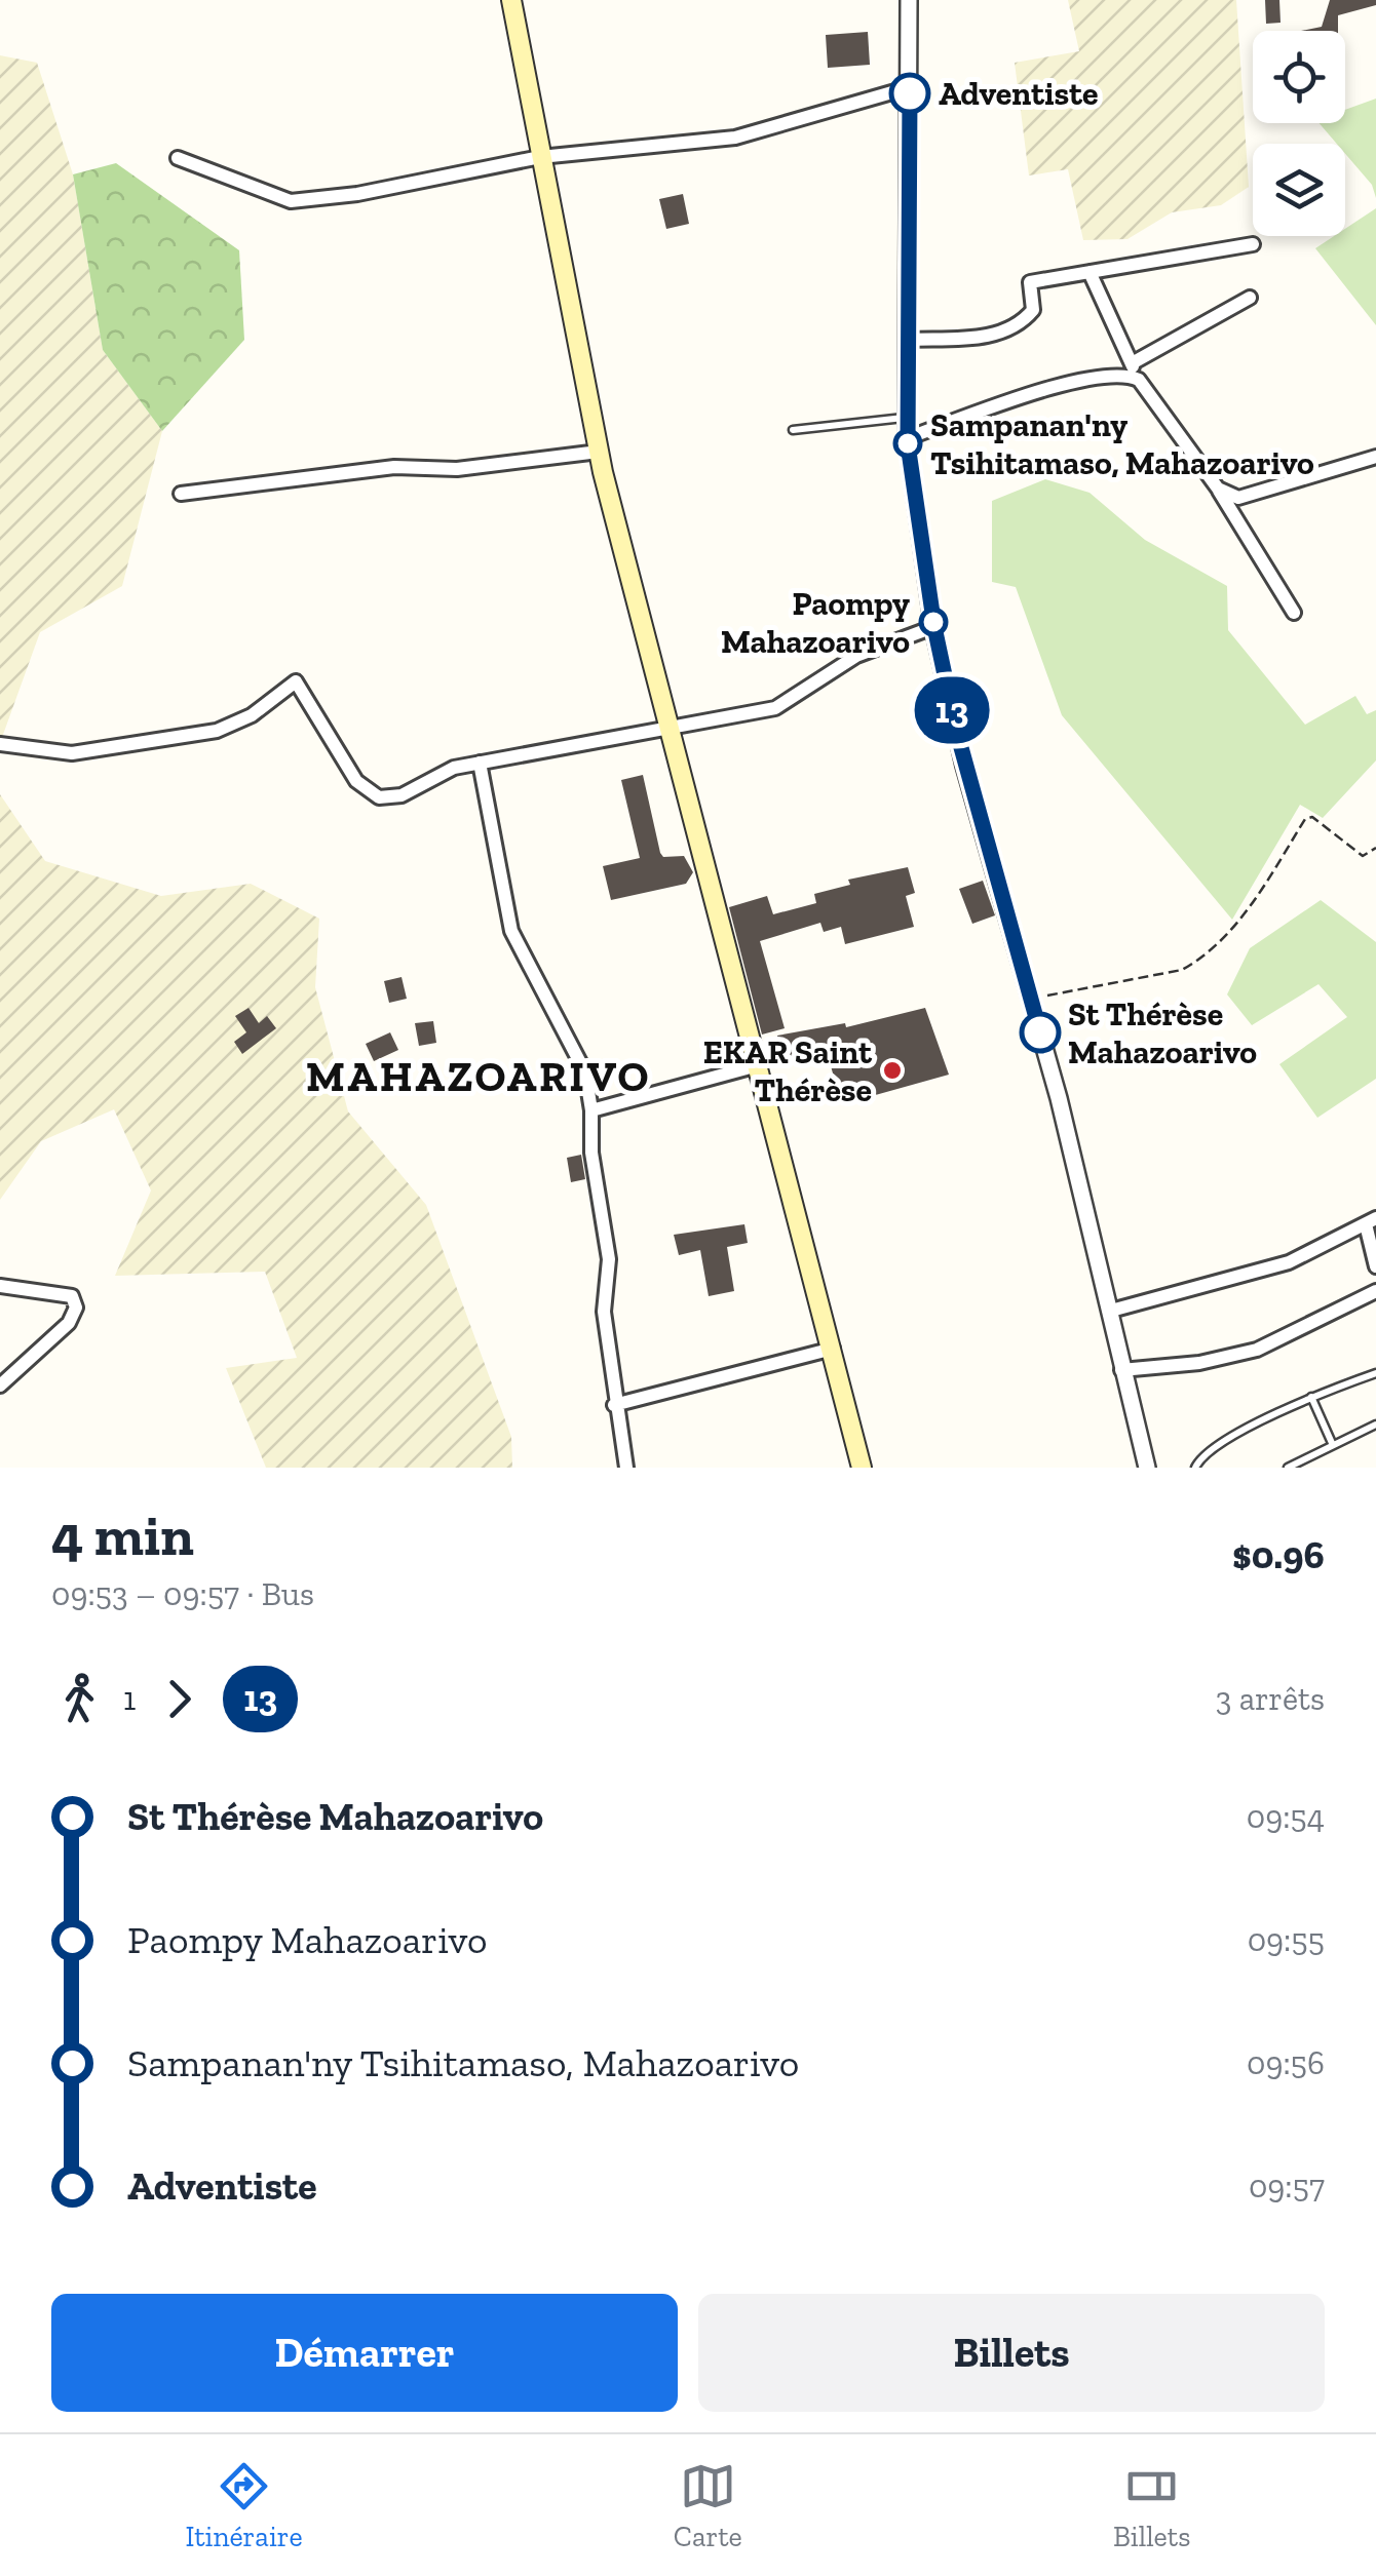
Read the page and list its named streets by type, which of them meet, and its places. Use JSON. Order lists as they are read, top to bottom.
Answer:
{
  "districts": ["MAHAZOARIVO"],
  "places": [
    "Adventiste",
    "Sampanan'ny Tsihitamaso, Mahazoarivo",
    "Paompy Mahazoarivo",
    "St Thérèse Mahazoarivo",
    "EKAR Saint Thérèse"
  ],
  "lines": ["bus line 13"],
  "page": {
    "on_map": "13",
    "heading": ["4 min", "09:53 – 09:57 · Bus", "$0.96"],
    "legs": ["1", "13", "3 arrêts"],
    "list": [
      {
        "name": "St Thérèse Mahazoarivo",
        "value": "09:54"
      },
      {
        "name": "Paompy Mahazoarivo",
        "value": "09:55"
      },
      {
        "name": "Sampanan'ny Tsihitamaso, Mahazoarivo",
        "value": "09:56"
      },
      {
        "name": "Adventiste",
        "value": "09:57"
      }
    ],
    "buttons": ["Démarrer", "Billets"],
    "tabs": ["Itinéraire", "Carte", "Billets"]
  }
}
